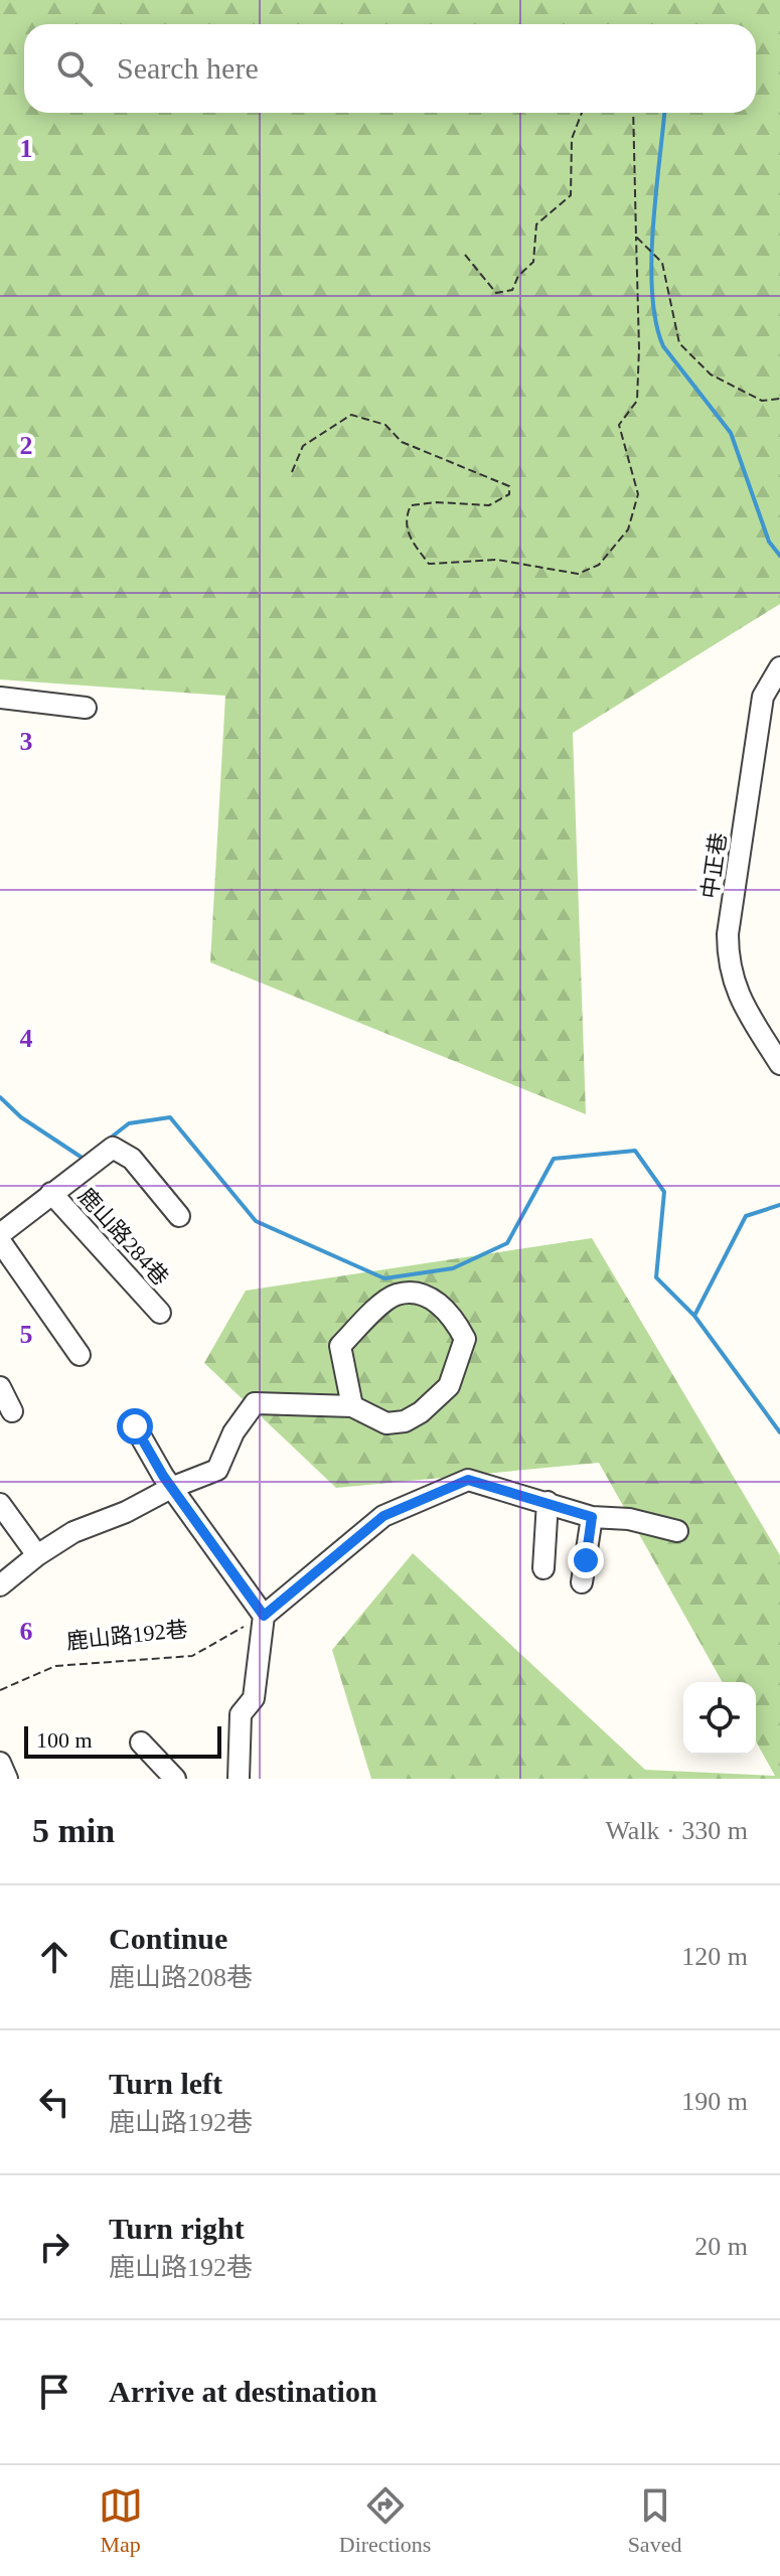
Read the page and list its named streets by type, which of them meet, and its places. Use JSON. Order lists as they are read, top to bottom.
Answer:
{
  "streets": {
    "street": ["中正巷", "鹿山路284巷"],
    "path": ["鹿山路192巷"]
  },
  "scale_bar": "100 m",
  "page": {
    "search": "Search here",
    "scale": "100 m",
    "heading": ["5 min", "Walk · 330 m"],
    "list": [
      ["Continue", "鹿山路208巷", "120 m"],
      ["Turn left", "鹿山路192巷", "190 m"],
      ["Turn right", "鹿山路192巷", "20 m"],
      "Arrive at destination"
    ],
    "nav": ["Map", "Directions", "Saved"]
  },
  "grid": {
    "rows": [
      "1",
      "2",
      "3",
      "4",
      "5",
      "6"
    ]
  }
}
